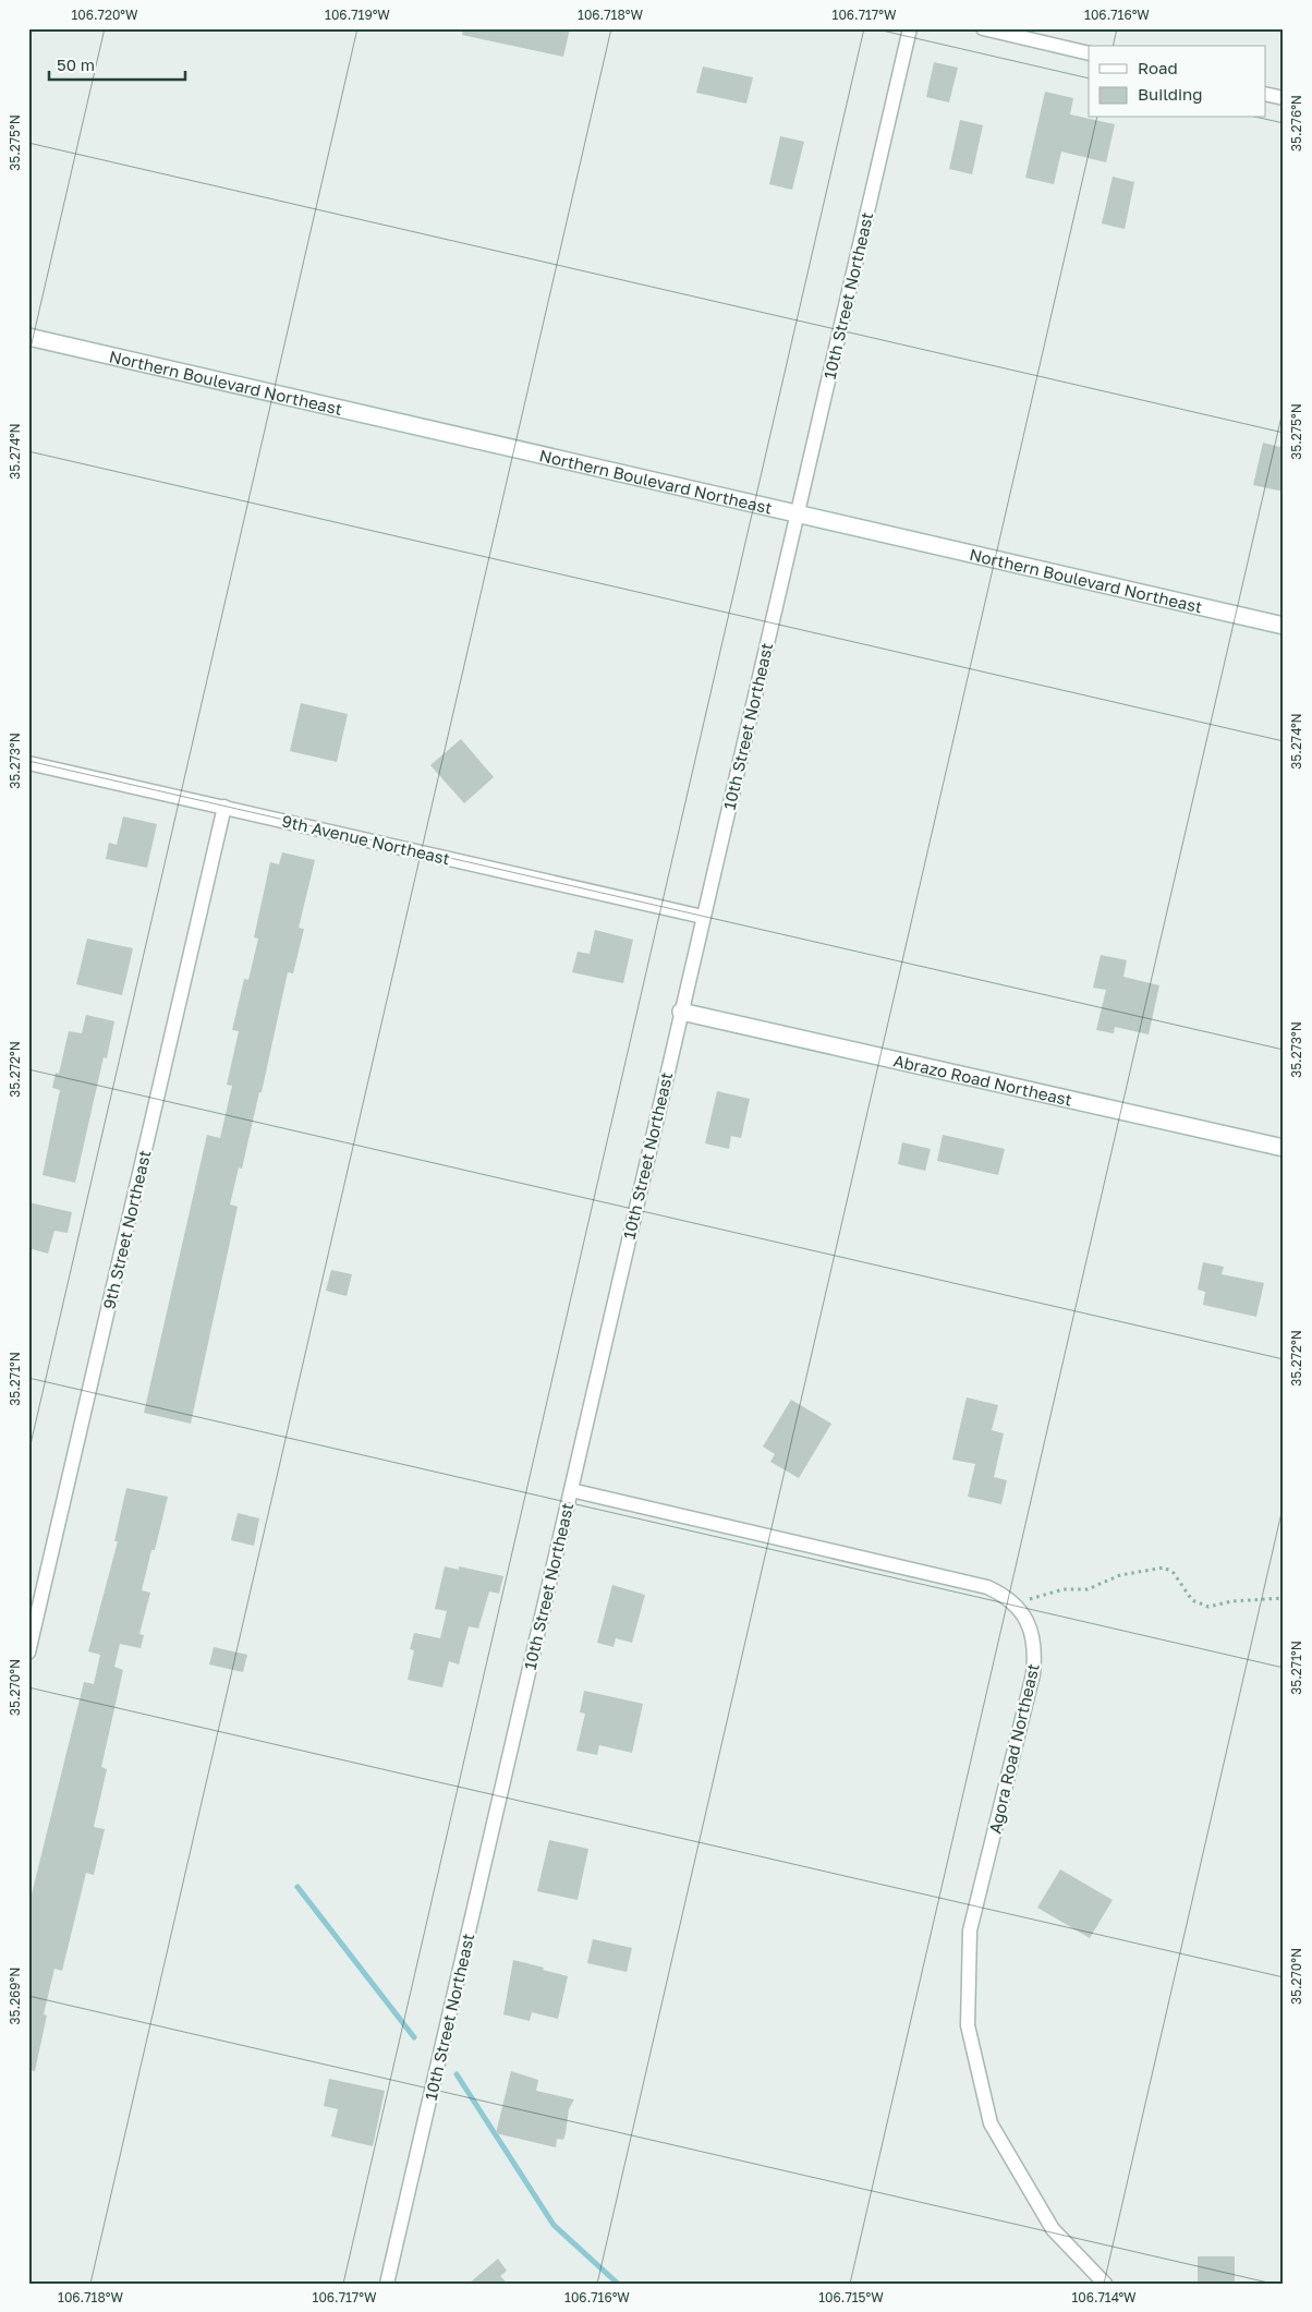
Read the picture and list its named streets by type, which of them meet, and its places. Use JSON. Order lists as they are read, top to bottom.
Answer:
{
  "streets": {
    "main road": ["Northern Boulevard Northeast", "Abrazo Road Northeast"],
    "street": [
      "10th Street Northeast",
      "9th Avenue Northeast",
      "9th Street Northeast",
      "Agora Road Northeast"
    ]
  },
  "crossings": [
    ["10th Street Northeast", "Northern Boulevard Northeast"],
    ["10th Street Northeast", "9th Avenue Northeast"],
    ["10th Street Northeast", "Abrazo Road Northeast"],
    ["10th Street Northeast", "Agora Road Northeast"],
    ["9th Avenue Northeast", "9th Street Northeast"]
  ],
  "legend": ["Road", "Building"],
  "scale_bar": "50 m",
  "coordinates": [
    "106.720°W",
    "106.719°W",
    "106.718°W",
    "106.717°W",
    "106.716°W",
    "35.276°N",
    "35.275°N",
    "35.274°N",
    "35.273°N",
    "35.272°N",
    "35.271°N",
    "35.270°N",
    "35.269°N",
    "106.715°W",
    "106.714°W"
  ]
}
